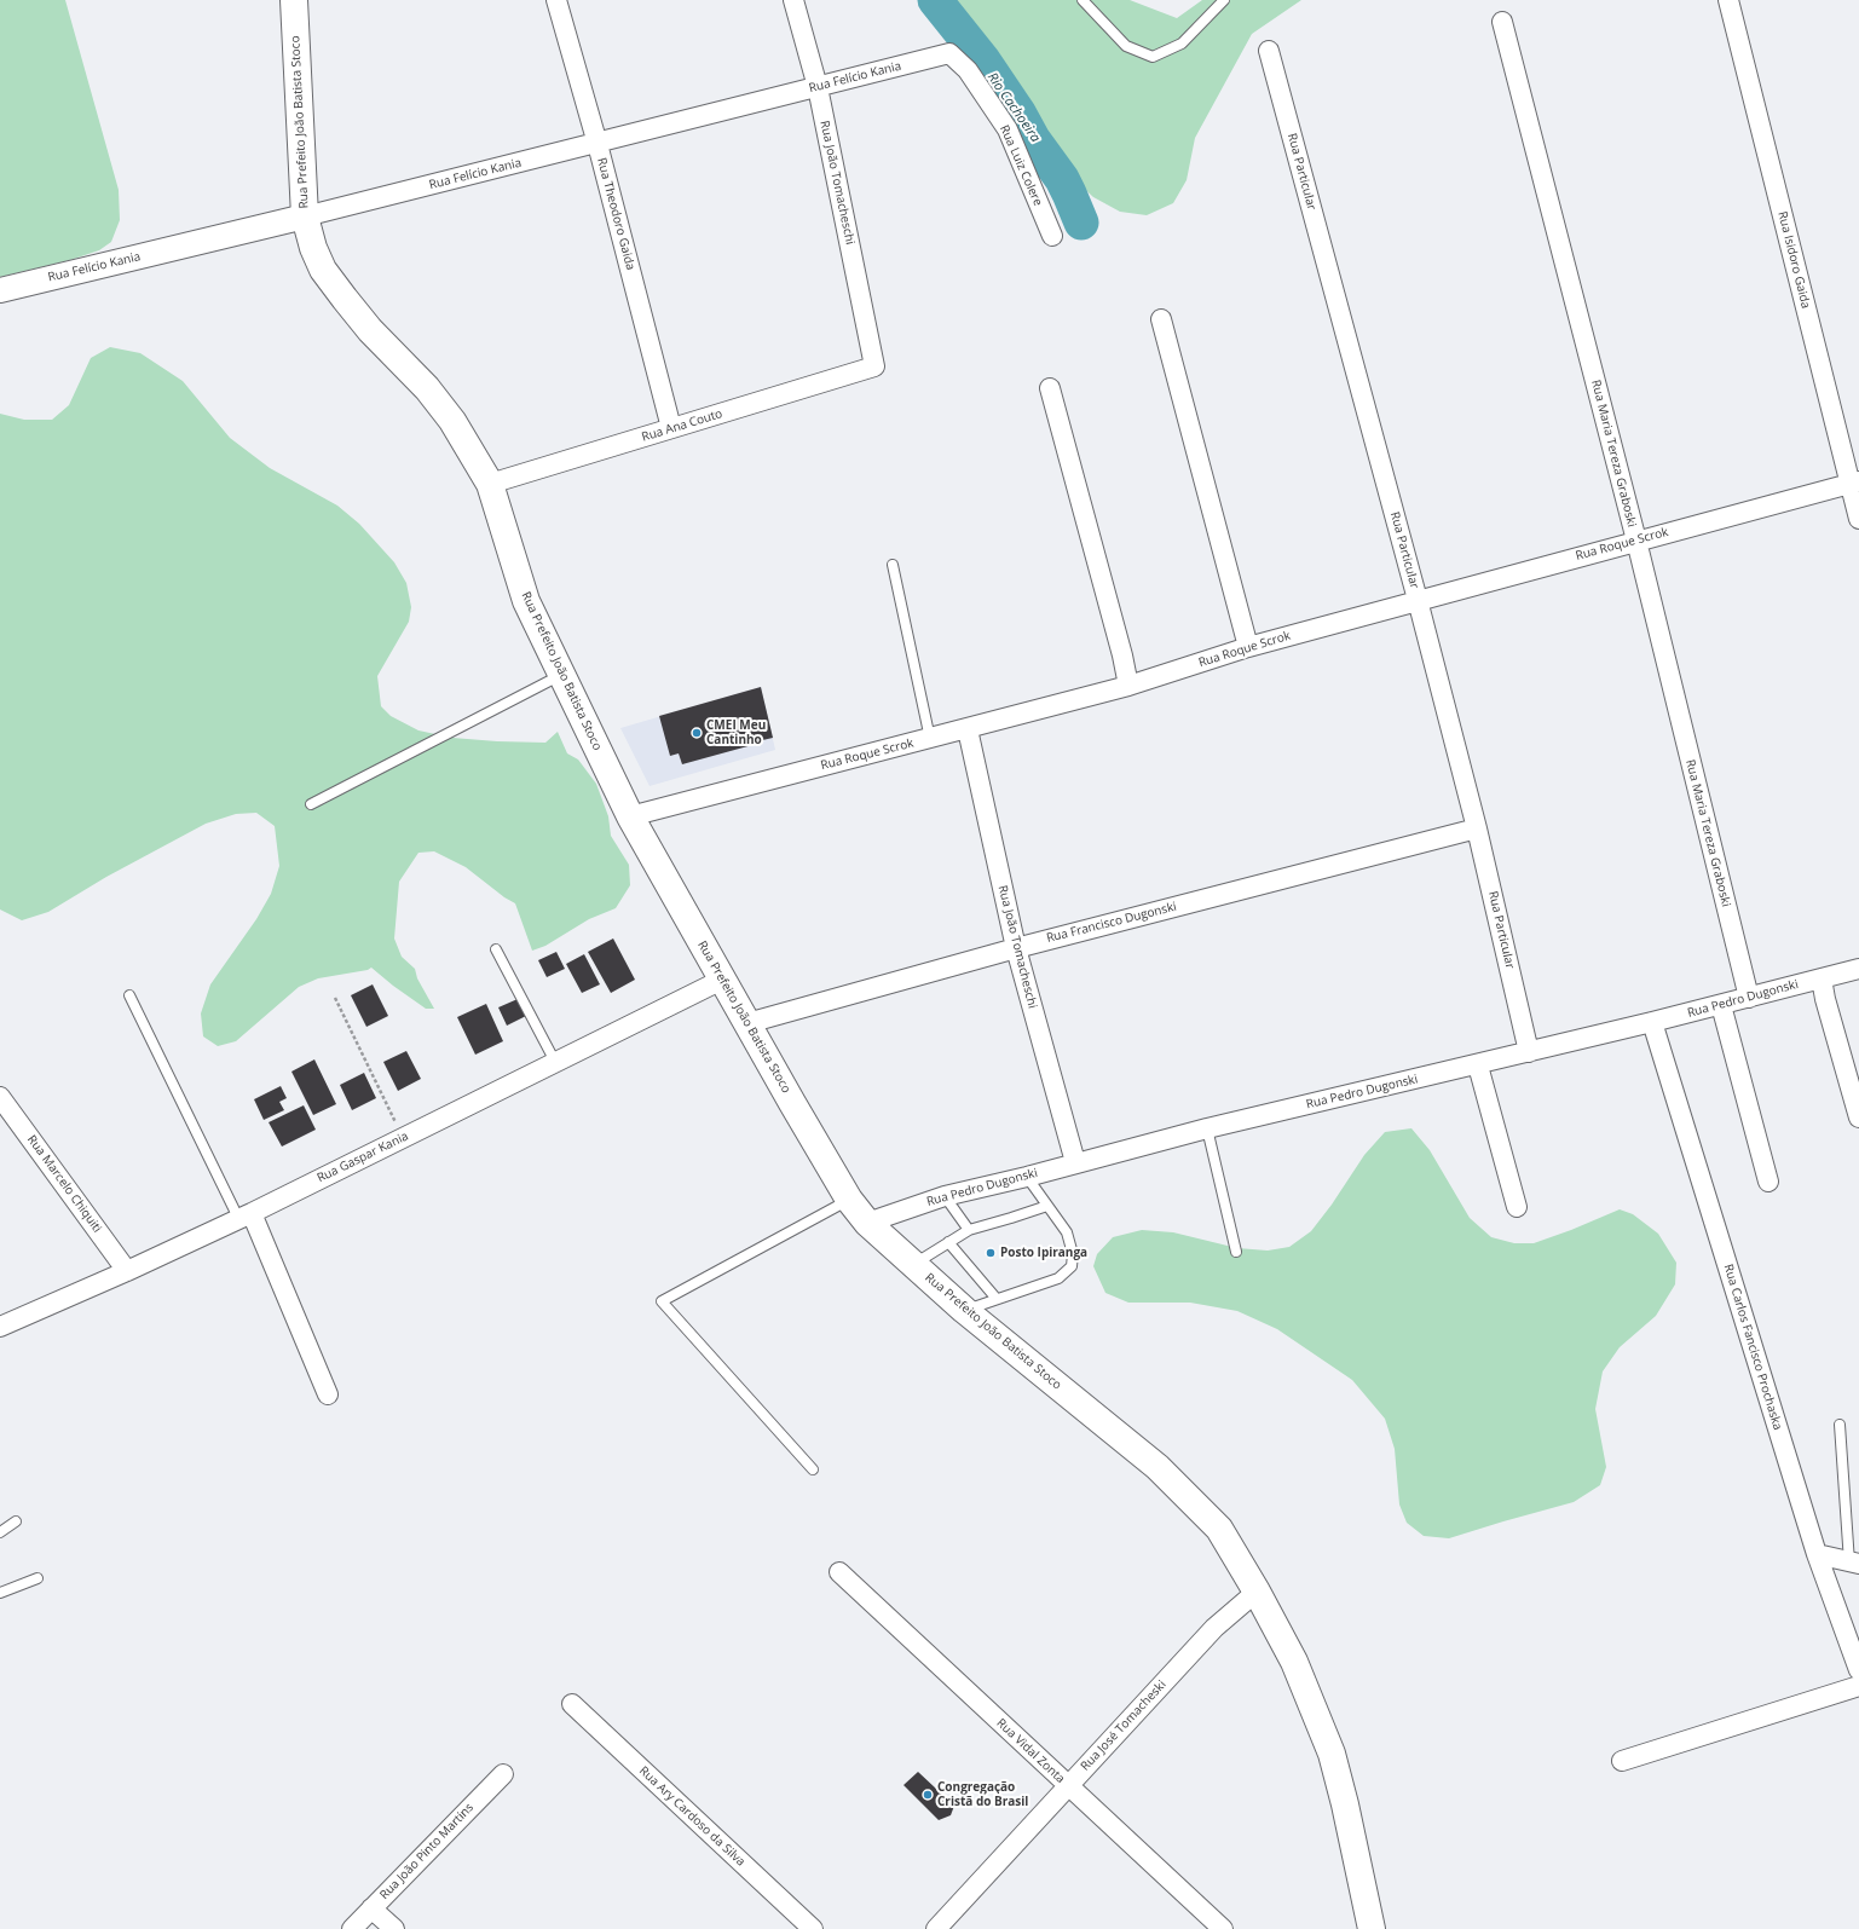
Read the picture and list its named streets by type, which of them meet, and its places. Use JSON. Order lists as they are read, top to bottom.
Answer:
{
  "streets": {
    "main road": ["Rua Prefeito João Batista Stoco"],
    "street": [
      "Rua Felício Kania",
      "Rua Luiz Colere",
      "Rua Particular",
      "Rua João Tomacheschi",
      "Rua Theodoro Gaida",
      "Rua Isidoro Gaida",
      "Rua Ana Couto",
      "Rua Maria Tereza Graboski",
      "Rua Roque Scrok",
      "Rua Francisco Dugonski",
      "Rua Pedro Dugonski",
      "Rua Gaspar Kania",
      "Rua Marcelo Chiquiti",
      "Rua Carlos Fancisco Prochaska",
      "Rua José Tomacheski",
      "Rua Vidal Zonta",
      "Rua Ary Cardoso da Silva",
      "Rua João Pinto Martins"
    ]
  },
  "crossings": [
    ["Rua Felício Kania", "Rua Prefeito João Batista Stoco"],
    ["Rua Felício Kania", "Rua Luiz Colere"],
    ["Rua Felício Kania", "Rua João Tomacheschi"],
    ["Rua Felício Kania", "Rua Theodoro Gaida"],
    ["Rua Prefeito João Batista Stoco", "Rua Ana Couto"],
    ["Rua Prefeito João Batista Stoco", "Rua Roque Scrok"],
    ["Rua Prefeito João Batista Stoco", "Rua Francisco Dugonski"],
    ["Rua Prefeito João Batista Stoco", "Rua Pedro Dugonski"],
    ["Rua Prefeito João Batista Stoco", "Rua Gaspar Kania"],
    ["Rua Prefeito João Batista Stoco", "Rua José Tomacheski"],
    ["Rua Particular", "Rua Roque Scrok"],
    ["Rua Particular", "Rua Francisco Dugonski"],
    ["Rua Particular", "Rua Pedro Dugonski"],
    ["Rua João Tomacheschi", "Rua Ana Couto"],
    ["Rua João Tomacheschi", "Rua Roque Scrok"],
    ["Rua João Tomacheschi", "Rua Francisco Dugonski"],
    ["Rua João Tomacheschi", "Rua Pedro Dugonski"],
    ["Rua Theodoro Gaida", "Rua Ana Couto"],
    ["Rua Isidoro Gaida", "Rua Roque Scrok"],
    ["Rua Maria Tereza Graboski", "Rua Roque Scrok"],
    ["Rua Maria Tereza Graboski", "Rua Pedro Dugonski"],
    ["Rua Pedro Dugonski", "Rua Carlos Fancisco Prochaska"],
    ["Rua Gaspar Kania", "Rua Marcelo Chiquiti"],
    ["Rua José Tomacheski", "Rua Vidal Zonta"]
  ],
  "water": ["Rio Cachoeira"],
  "places": ["CMEI Meu Cantinho", "Posto Ipiranga", "Congregação Cristã do Brasil"]
}
